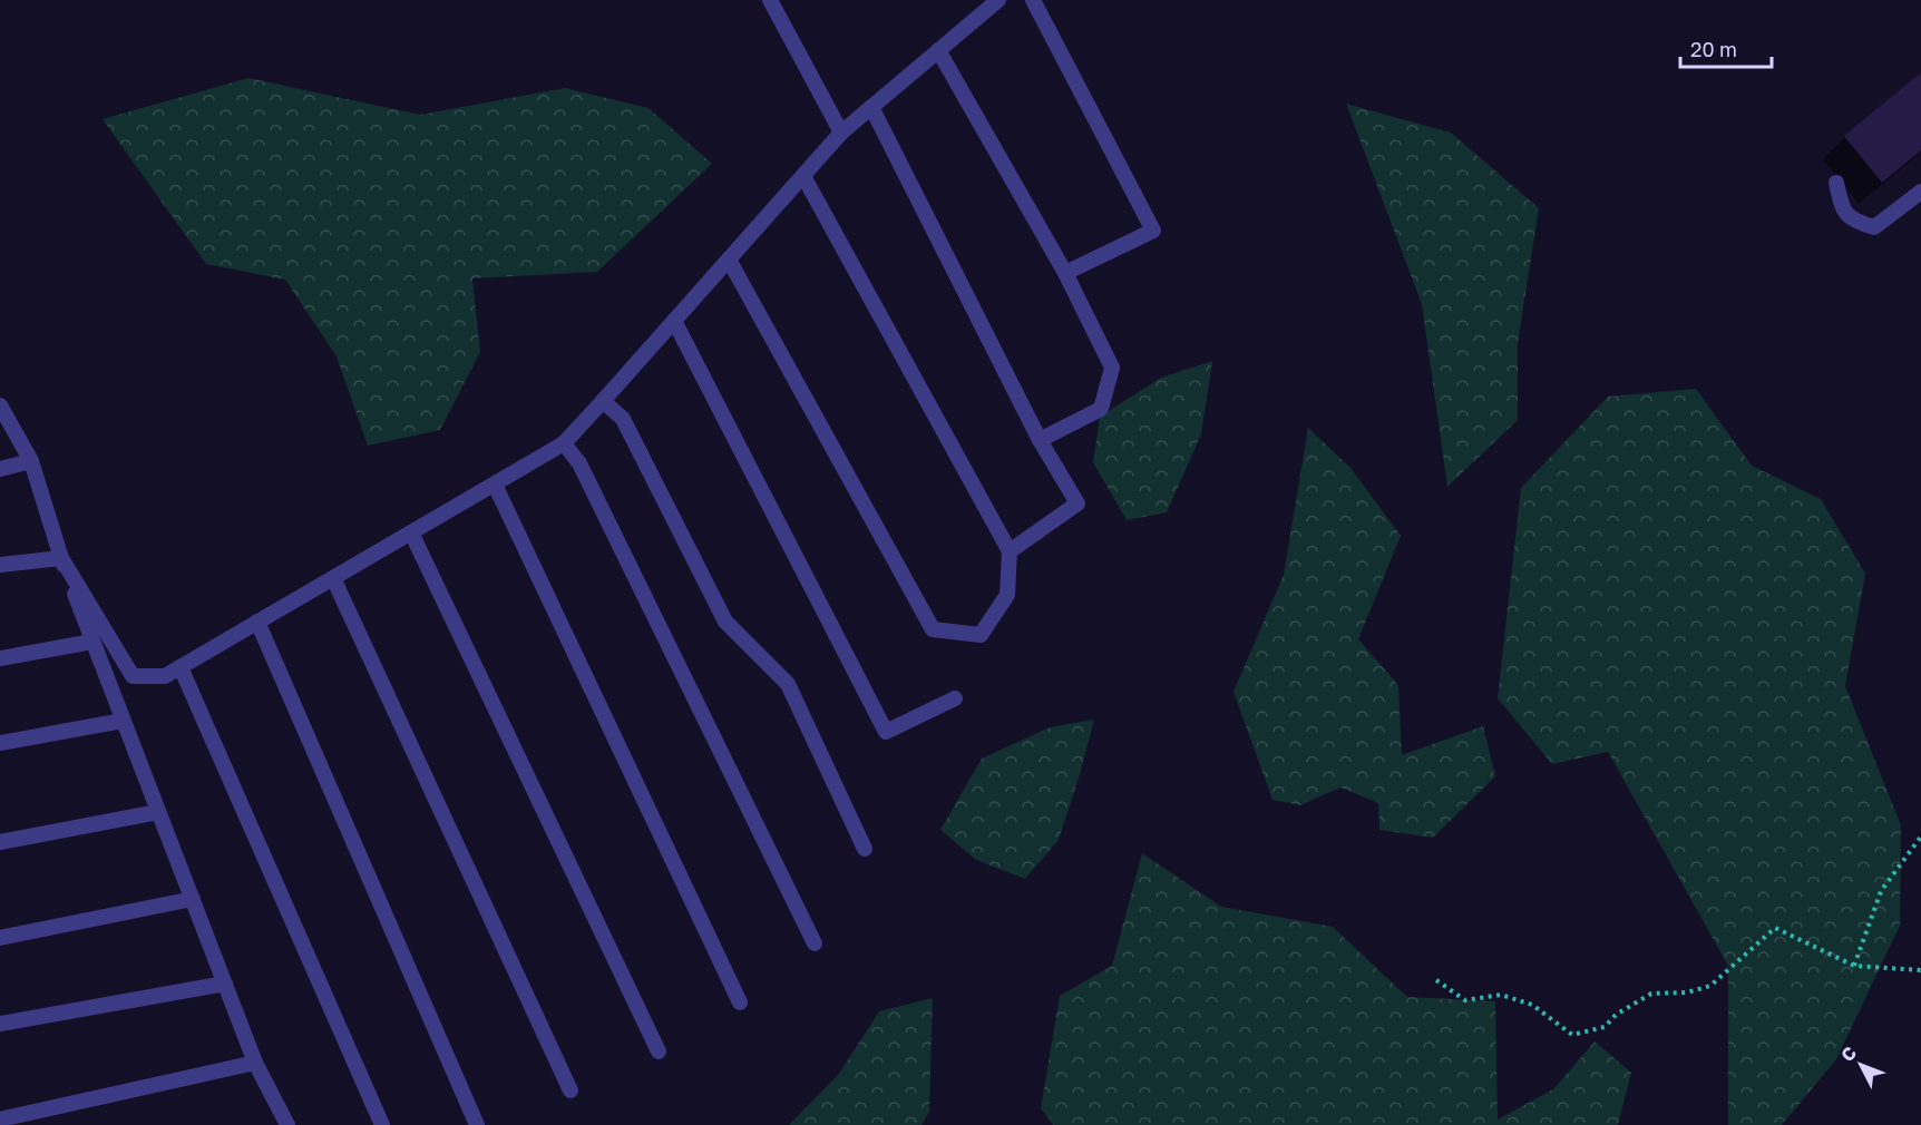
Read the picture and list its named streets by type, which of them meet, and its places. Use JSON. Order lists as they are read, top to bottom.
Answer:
{
  "scale_bar": "20 m",
  "north": "top left"
}
